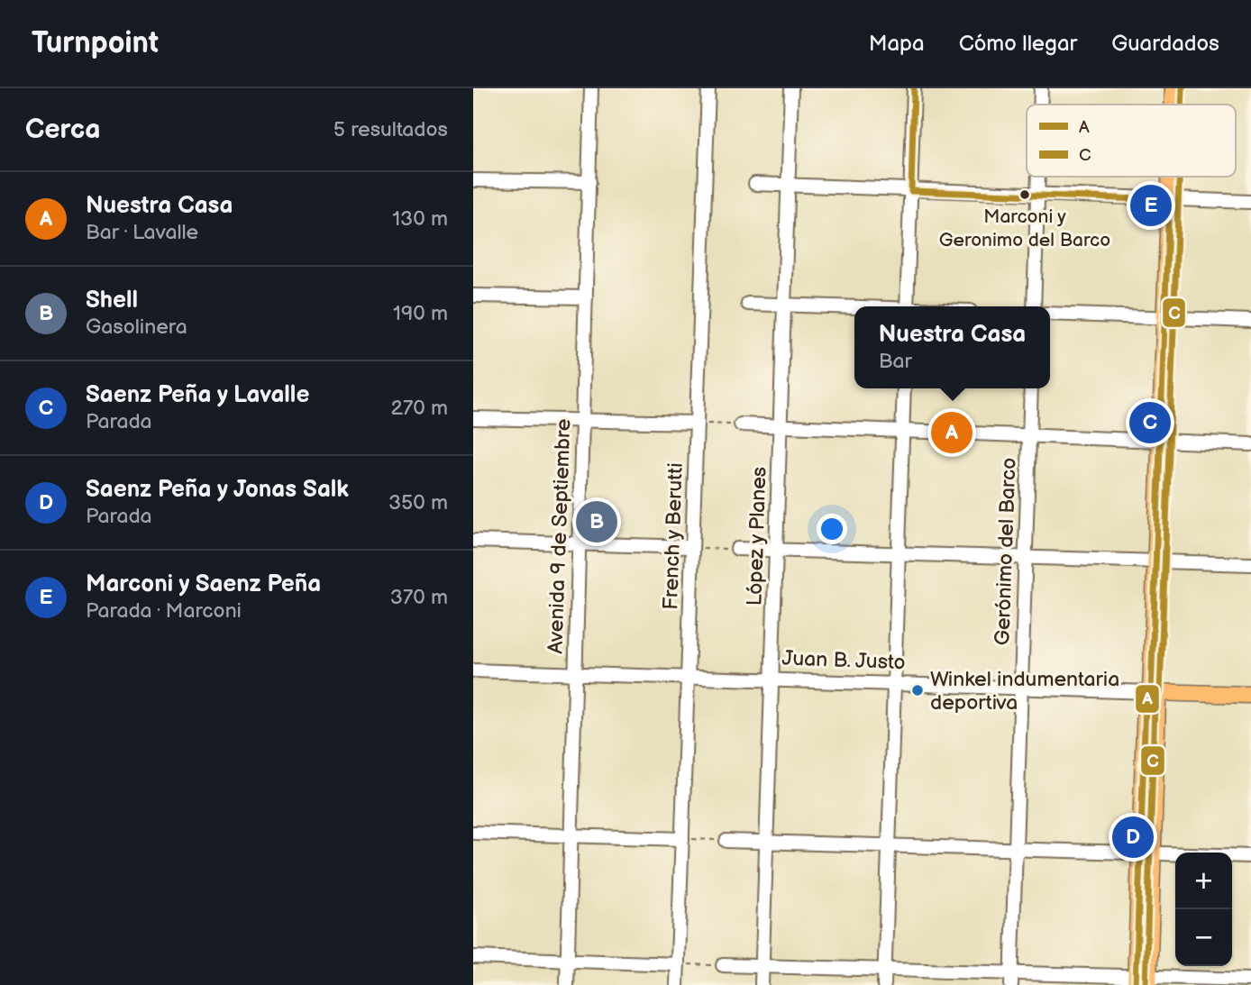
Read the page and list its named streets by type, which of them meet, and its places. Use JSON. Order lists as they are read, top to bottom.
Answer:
{
  "streets": {
    "main road": ["Juan B. Justo"],
    "street": [
      "Avenida 9 de Septiembre",
      "French y Berutti",
      "López y Planes",
      "Gerónimo del Barco"
    ]
  },
  "crossings": [
    ["Avenida 9 de Septiembre", "Juan B. Justo"],
    ["French y Berutti", "Juan B. Justo"],
    ["López y Planes", "Juan B. Justo"],
    ["Gerónimo del Barco", "Juan B. Justo"]
  ],
  "places": ["Marconi y Geronimo del Barco", "Winkel indumentaria deportiva"],
  "lines": ["transit line A", "transit line C"],
  "legend": ["A", "C"],
  "page": {
    "header": "Turnpoint",
    "nav": ["Mapa", "Cómo llegar", "Guardados"],
    "heading": ["Cerca", "5 resultados"],
    "list": [
      {
        "mark": "A",
        "name": "Nuestra Casa",
        "note": "Bar · Lavalle",
        "value": "130 m"
      },
      {
        "mark": "B",
        "name": "Shell",
        "note": "Gasolinera",
        "value": "190 m"
      },
      {
        "mark": "C",
        "name": "Saenz Peña y Lavalle",
        "note": "Parada",
        "value": "270 m"
      },
      {
        "mark": "D",
        "name": "Saenz Peña y Jonas Salk",
        "note": "Parada",
        "value": "350 m"
      },
      {
        "mark": "E",
        "name": "Marconi y Saenz Peña",
        "note": "Parada · Marconi",
        "value": "370 m"
      }
    ],
    "pins": [
      "E",
      "C",
      "A",
      "B",
      "D"
    ],
    "popup": ["Nuestra Casa", "Bar"],
    "map_buttons": ["+", "−"]
  }
}
